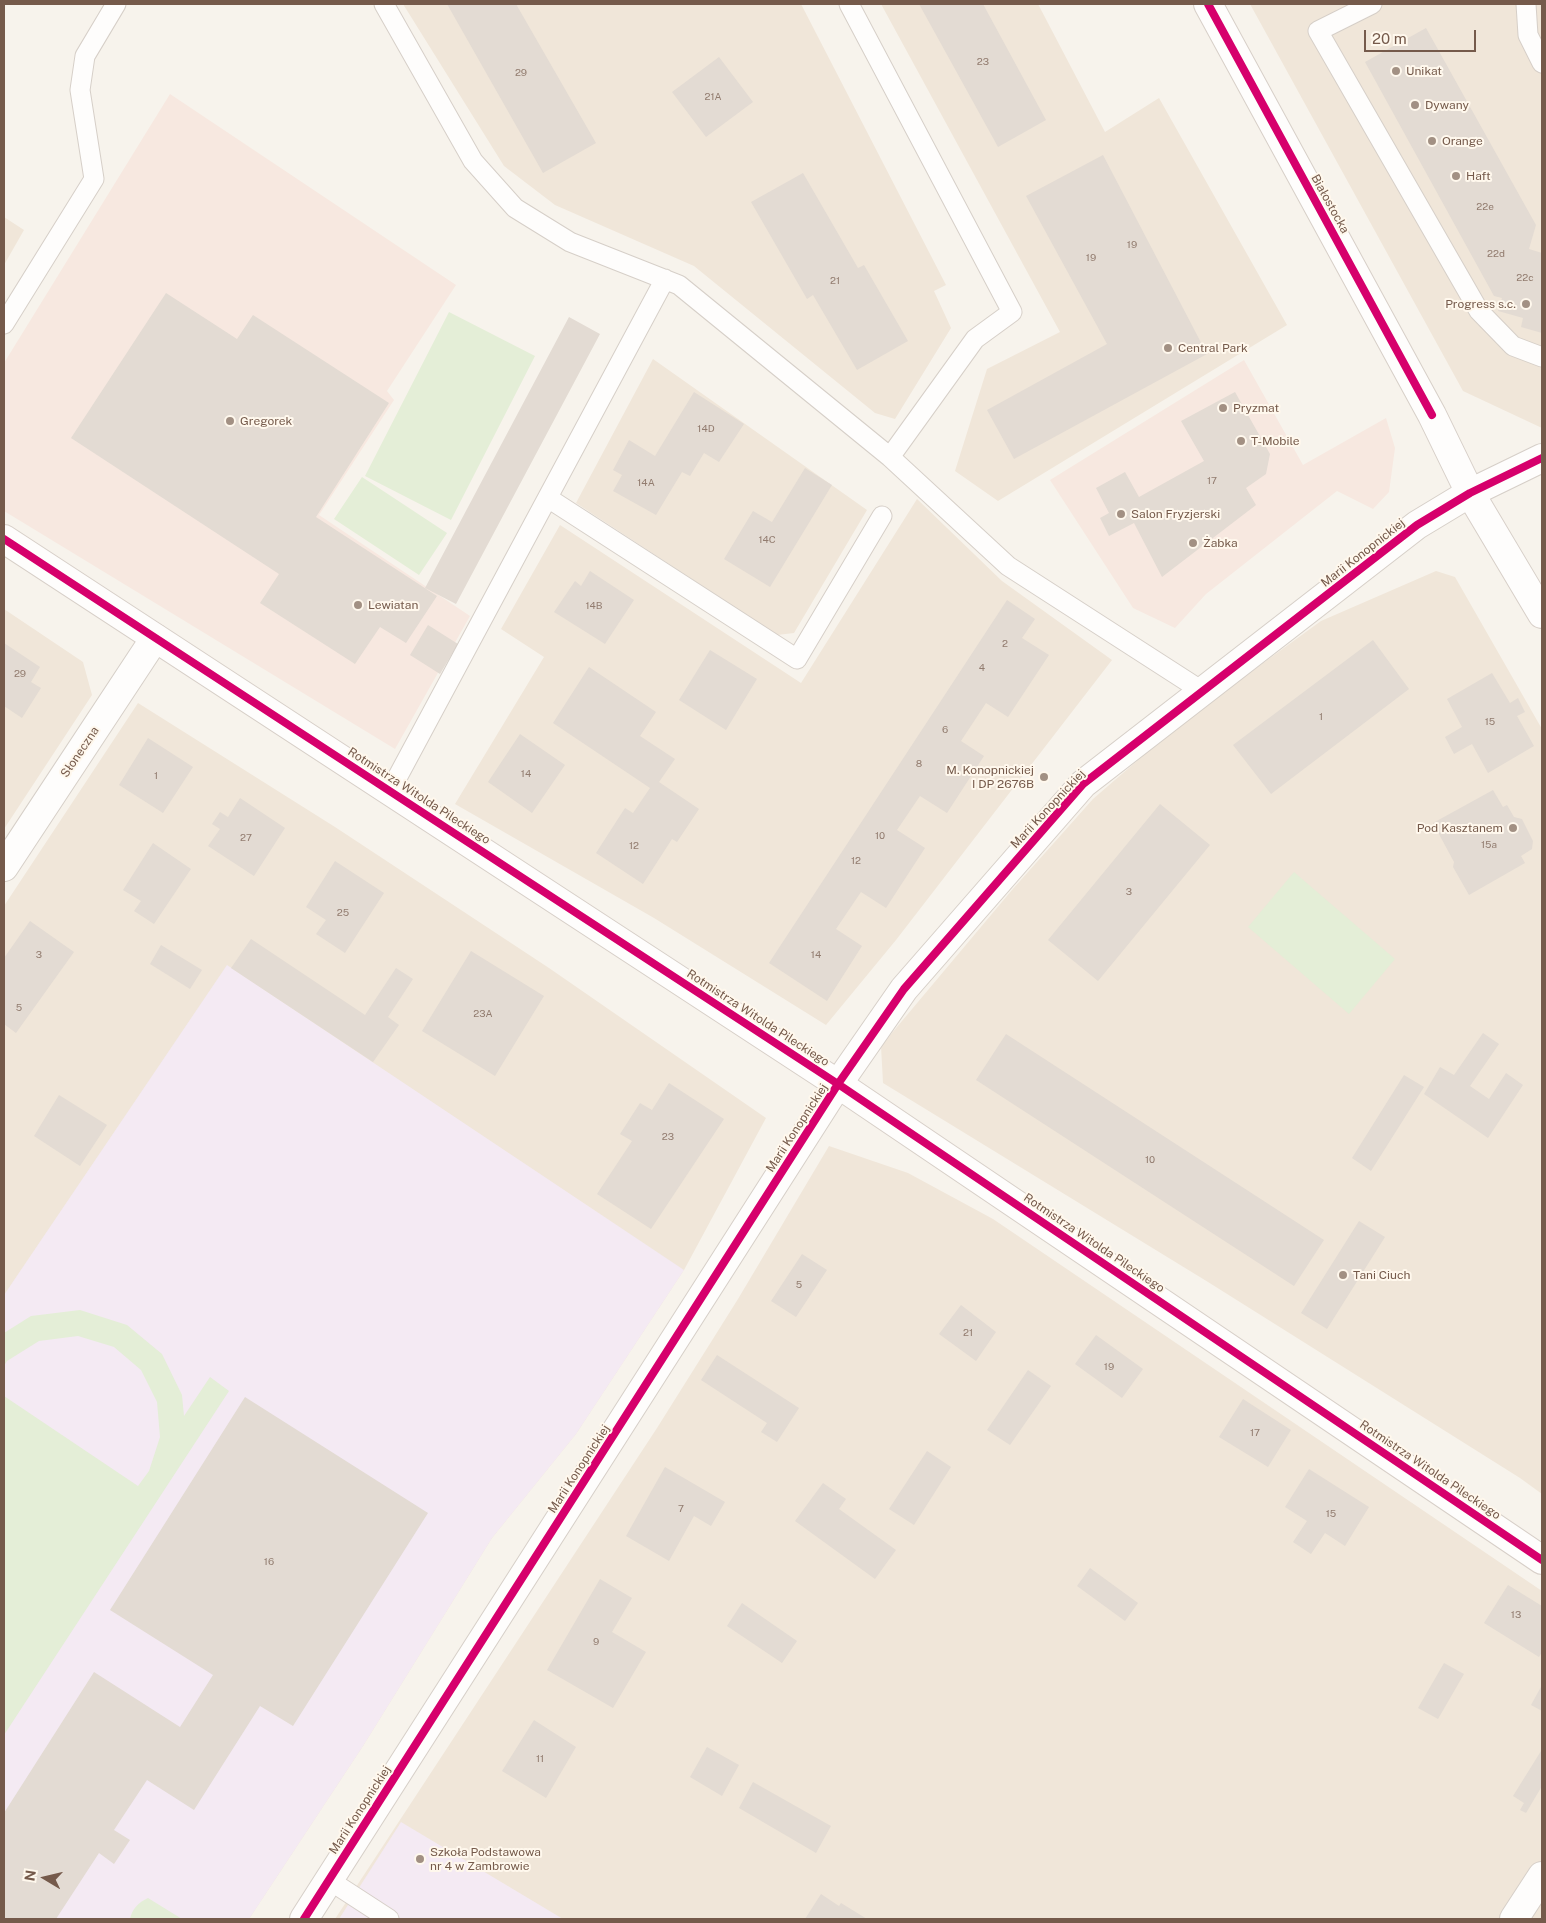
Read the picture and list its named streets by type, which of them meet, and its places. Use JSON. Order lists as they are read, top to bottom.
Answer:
{
  "streets": {
    "street": [
      "Białostocka",
      "Marii Konopnickiej",
      "Słoneczna",
      "Rotmistrza Witolda Pileckiego"
    ]
  },
  "crossings": [
    ["Białostocka", "Marii Konopnickiej"],
    ["Marii Konopnickiej", "Rotmistrza Witolda Pileckiego"],
    ["Słoneczna", "Rotmistrza Witolda Pileckiego"]
  ],
  "places": [
    "Unikat",
    "Dywany",
    "Orange",
    "Haft",
    "Progress s.c.",
    "Central Park",
    "Pryzmat",
    "Gregorek",
    "T-Mobile",
    "Salon Fryzjerski",
    "Żabka",
    "Lewiatan",
    "M. Konopnickiej I DP 2676B",
    "Pod Kasztanem",
    "Tani Ciuch",
    "Szkoła Podstawowa nr 4 w Zambrowie"
  ],
  "house_numbers": [
    "23",
    "29",
    "21A",
    "22e",
    "19",
    "22d",
    "19",
    "22c",
    "21",
    "14D",
    "17",
    "14A",
    "14C",
    "14B",
    "2",
    "4",
    "29",
    "1",
    "15",
    "6",
    "8",
    "14",
    "1",
    "10",
    "27",
    "15a",
    "12",
    "12",
    "3",
    "25",
    "3",
    "14",
    "5",
    "23A",
    "23",
    "10",
    "5",
    "21",
    "19",
    "17",
    "7",
    "15",
    "16",
    "13",
    "9",
    "11"
  ],
  "scale_bar": "20 m",
  "north": "left"
}
